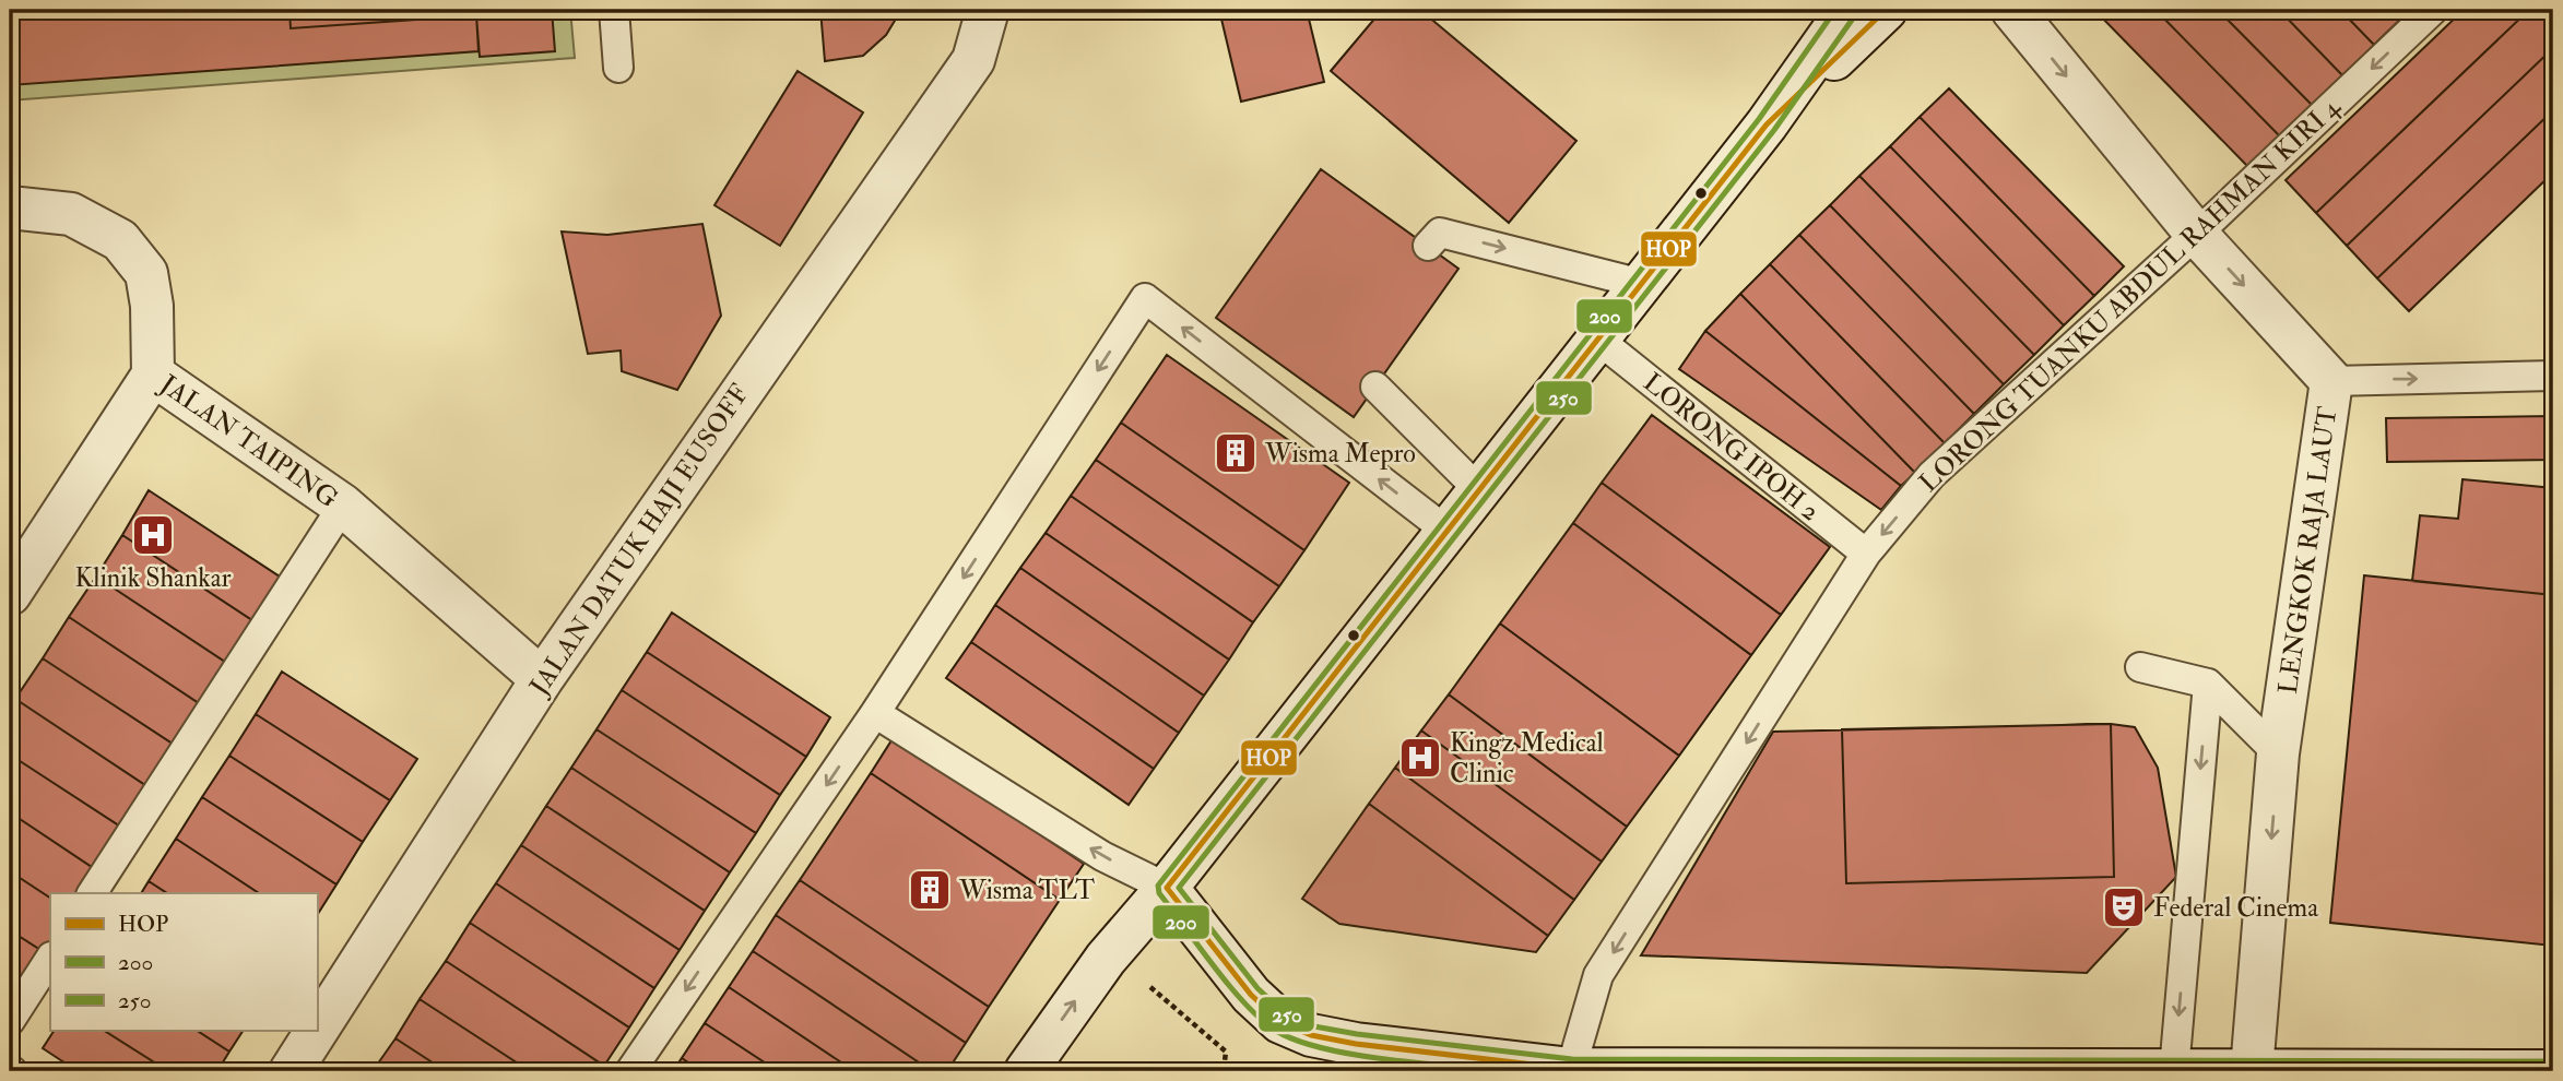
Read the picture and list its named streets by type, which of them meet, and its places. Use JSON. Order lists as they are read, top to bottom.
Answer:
{
  "streets": {
    "street": ["JALAN TAIPING", "JALAN DATUK HAJI EUSOFF", "LENGKOK RAJA LAUT"],
    "lane": ["LORONG TUANKU ABDUL RAHMAN KIRI 4", "LORONG IPOH 2"]
  },
  "crossings": [
    ["LORONG TUANKU ABDUL RAHMAN KIRI 4", "LORONG IPOH 2"],
    ["LORONG TUANKU ABDUL RAHMAN KIRI 4", "LENGKOK RAJA LAUT"],
    ["JALAN TAIPING", "JALAN DATUK HAJI EUSOFF"]
  ],
  "one_way": ["LORONG TUANKU ABDUL RAHMAN KIRI 4", "LENGKOK RAJA LAUT"],
  "places": {
    "building": ["Wisma Mepro", "Wisma TLT"],
    "hospital": ["Klinik Shankar", "Kingz Medical Clinic"],
    "theatre": ["Federal Cinema"]
  },
  "lines": ["transit line HOP", "transit line 200", "transit line 250"],
  "legend": ["HOP", "200", "250"]
}
